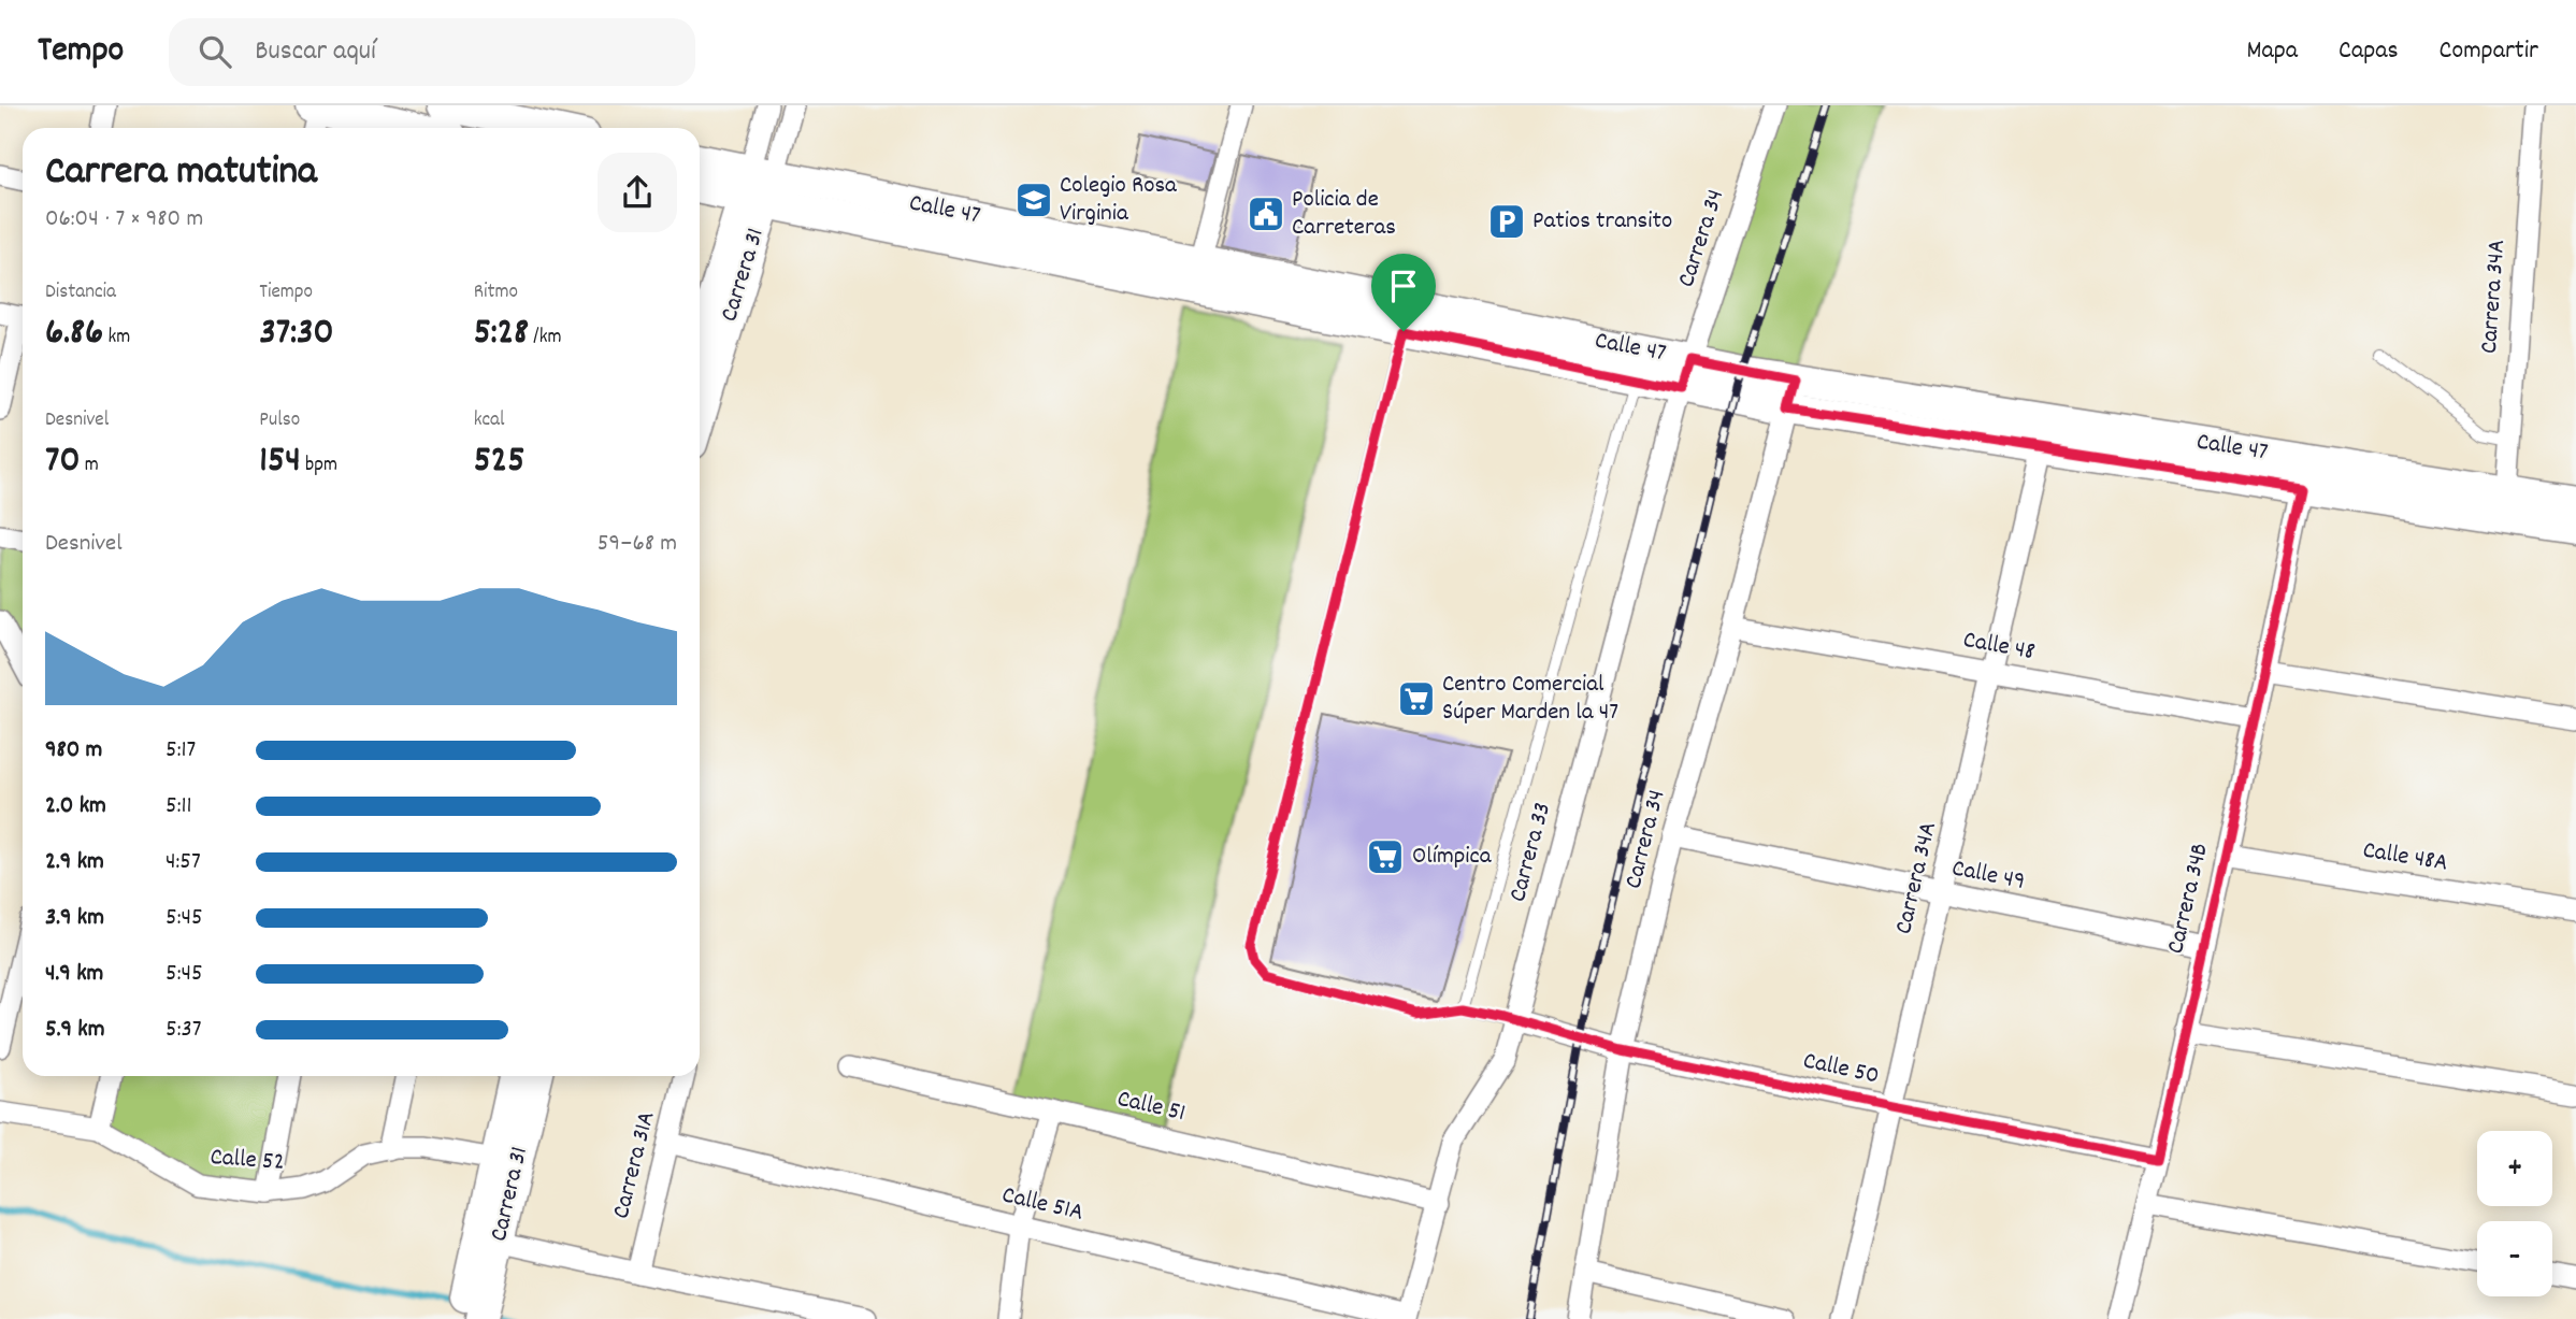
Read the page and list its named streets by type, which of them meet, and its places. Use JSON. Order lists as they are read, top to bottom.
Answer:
{
  "streets": {
    "main road": ["Calle 47", "Carrera 31"],
    "street": [
      "Carrera 34",
      "Carrera 34A",
      "Calle 48",
      "Carrera 33",
      "Calle 48A",
      "Calle 49",
      "Carrera 34B",
      "Calle 50",
      "Calle 51",
      "Calle 52",
      "Carrera 31A",
      "Calle 51A"
    ]
  },
  "crossings": [
    ["Calle 47", "Carrera 34"],
    ["Calle 47", "Carrera 31"],
    ["Calle 47", "Carrera 34A"],
    ["Calle 47", "Carrera 33"],
    ["Calle 47", "Carrera 34B"],
    ["Carrera 34", "Calle 48"],
    ["Carrera 34", "Carrera 33"],
    ["Carrera 34", "Calle 49"],
    ["Carrera 34", "Calle 50"],
    ["Carrera 31", "Calle 52"],
    ["Carrera 34A", "Calle 48"],
    ["Carrera 34A", "Calle 49"],
    ["Carrera 34A", "Calle 50"],
    ["Calle 48", "Carrera 34B"],
    ["Carrera 33", "Calle 50"],
    ["Carrera 33", "Calle 51"],
    ["Carrera 33", "Calle 51A"],
    ["Calle 48A", "Carrera 34B"],
    ["Calle 49", "Carrera 34B"],
    ["Carrera 34B", "Calle 50"],
    ["Carrera 31A", "Calle 51A"]
  ],
  "places": {
    "school or university": ["Colegio Rosa Virginia"],
    "public building": ["Policia de Carreteras"],
    "parking": ["Patios transito"],
    "supermarket": ["Centro Comercial Súper Marden la 47", "Olímpica"]
  },
  "page": {
    "header": "Tempo",
    "search": "Buscar aquí",
    "nav": ["Mapa", "Capas", "Compartir"],
    "heading": ["Carrera matutina", "06:04 · 7 × 980 m"],
    "stats": [
      ["Distancia", "6.86 km"],
      ["Tiempo", "37:30"],
      ["Ritmo", "5:28 /km"],
      ["Desnivel", "70 m"],
      ["Pulso", "154 bpm"],
      ["kcal", "525"]
    ],
    "chart": ["Desnivel", "59–68 m"],
    "list": [
      {
        "name": "980 m",
        "note": "5:17"
      },
      {
        "name": "2.0 km",
        "note": "5:11"
      },
      {
        "name": "2.9 km",
        "note": "4:57"
      },
      {
        "name": "3.9 km",
        "note": "5:45"
      },
      {
        "name": "4.9 km",
        "note": "5:45"
      },
      {
        "name": "5.9 km",
        "note": "5:37"
      }
    ],
    "map_buttons": ["+", "−"]
  }
}
